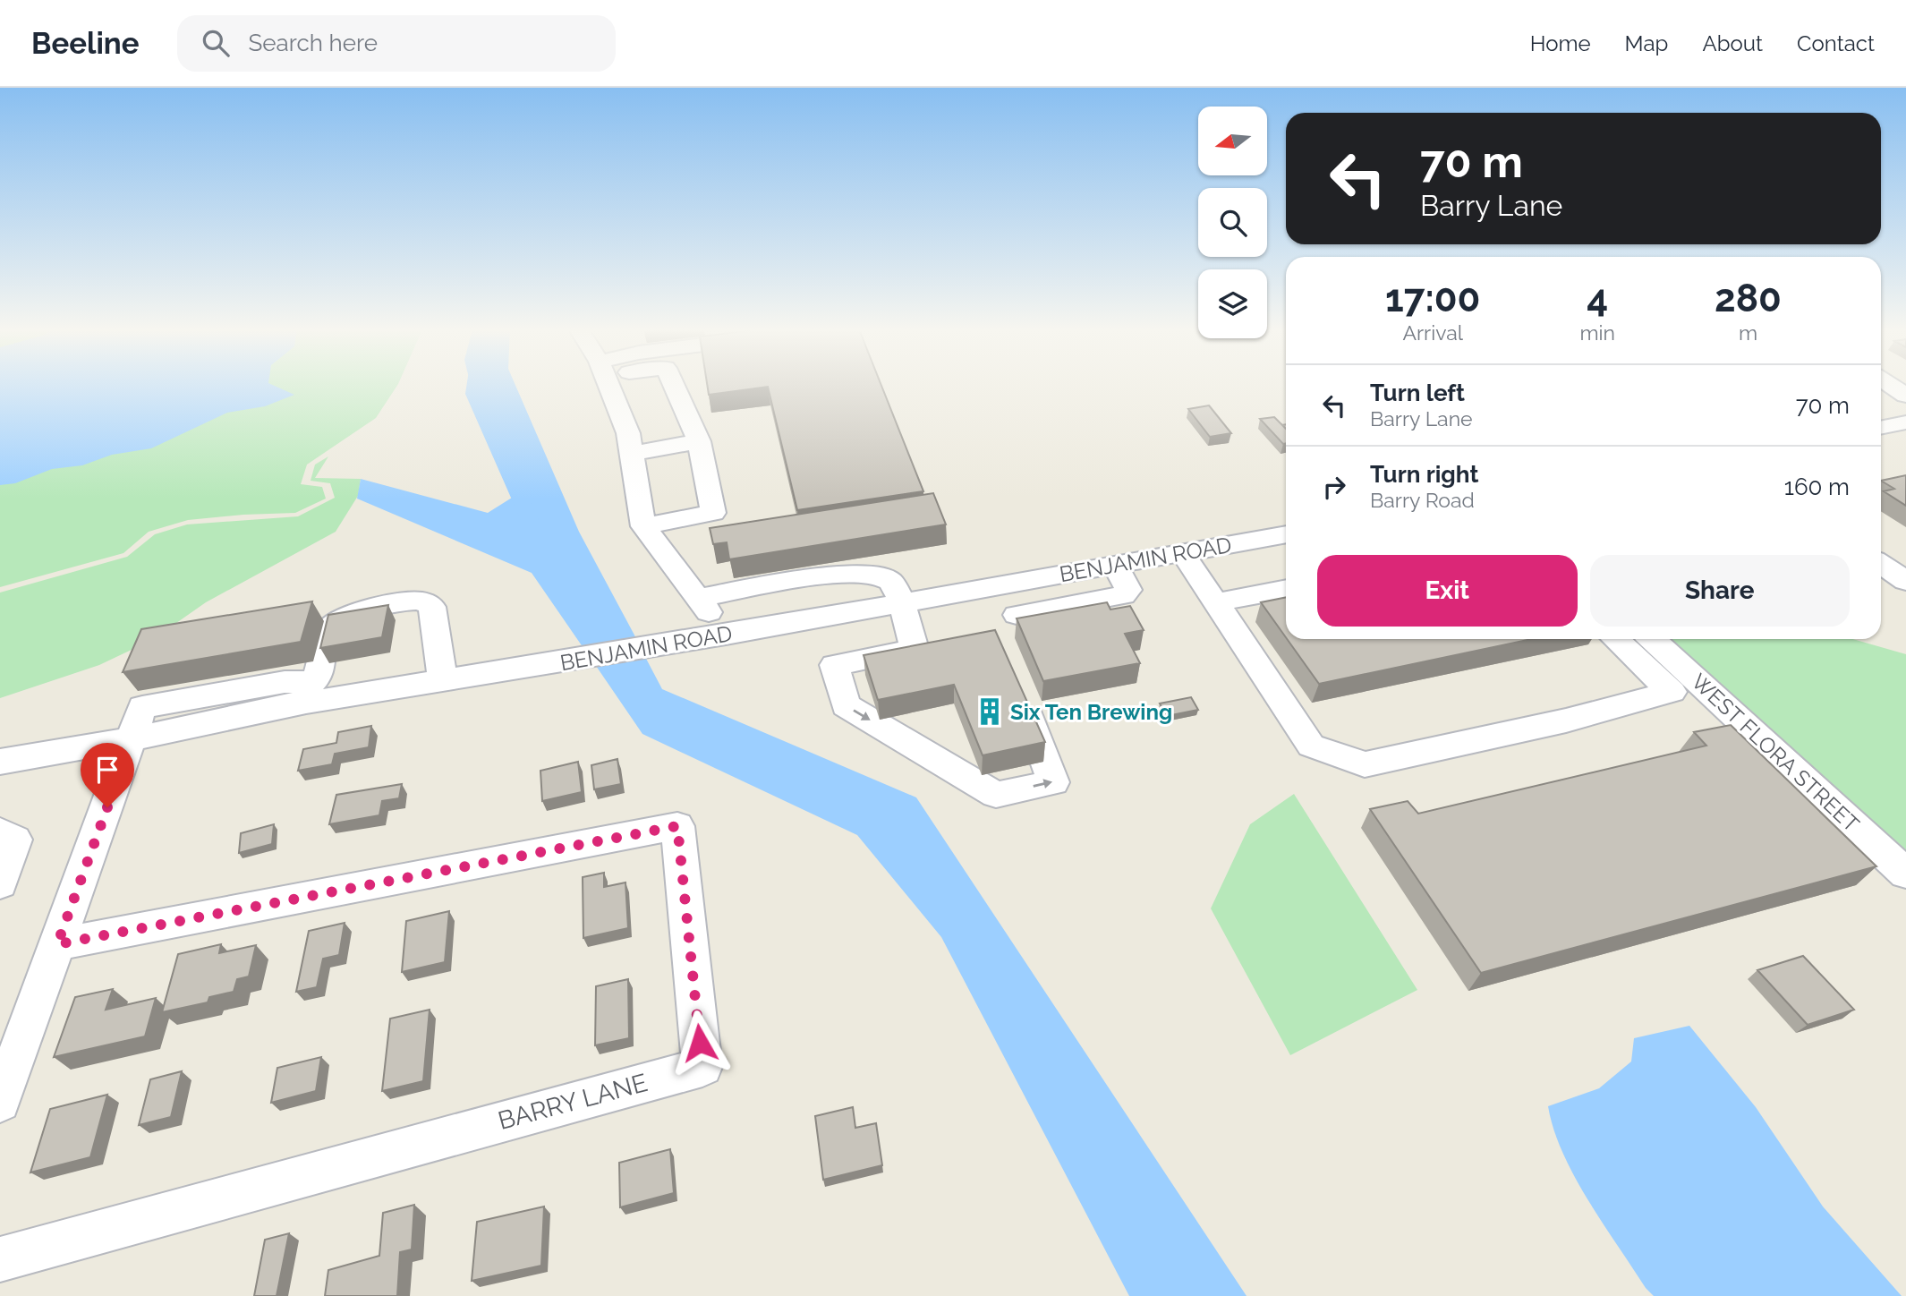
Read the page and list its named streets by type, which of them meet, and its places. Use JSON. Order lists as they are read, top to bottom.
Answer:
{
  "streets": {
    "street": ["BENJAMIN ROAD", "WEST FLORA STREET", "BARRY LANE"]
  },
  "places": {
    "building": ["Six Ten Brewing"]
  },
  "north": "left",
  "page": {
    "header": "Beeline",
    "search": "Search here",
    "nav": [
      "Home",
      "Map",
      "About",
      "Contact"
    ],
    "turn": ["70 m", "Barry Lane"],
    "eta": [
      "17:00",
      "Arrival",
      "4",
      "min",
      "280",
      "m"
    ],
    "list": [
      {
        "name": "Turn left",
        "note": "Barry Lane",
        "value": "70 m"
      },
      {
        "name": "Turn right",
        "note": "Barry Road",
        "value": "160 m"
      }
    ],
    "buttons": ["Exit", "Share"]
  }
}
